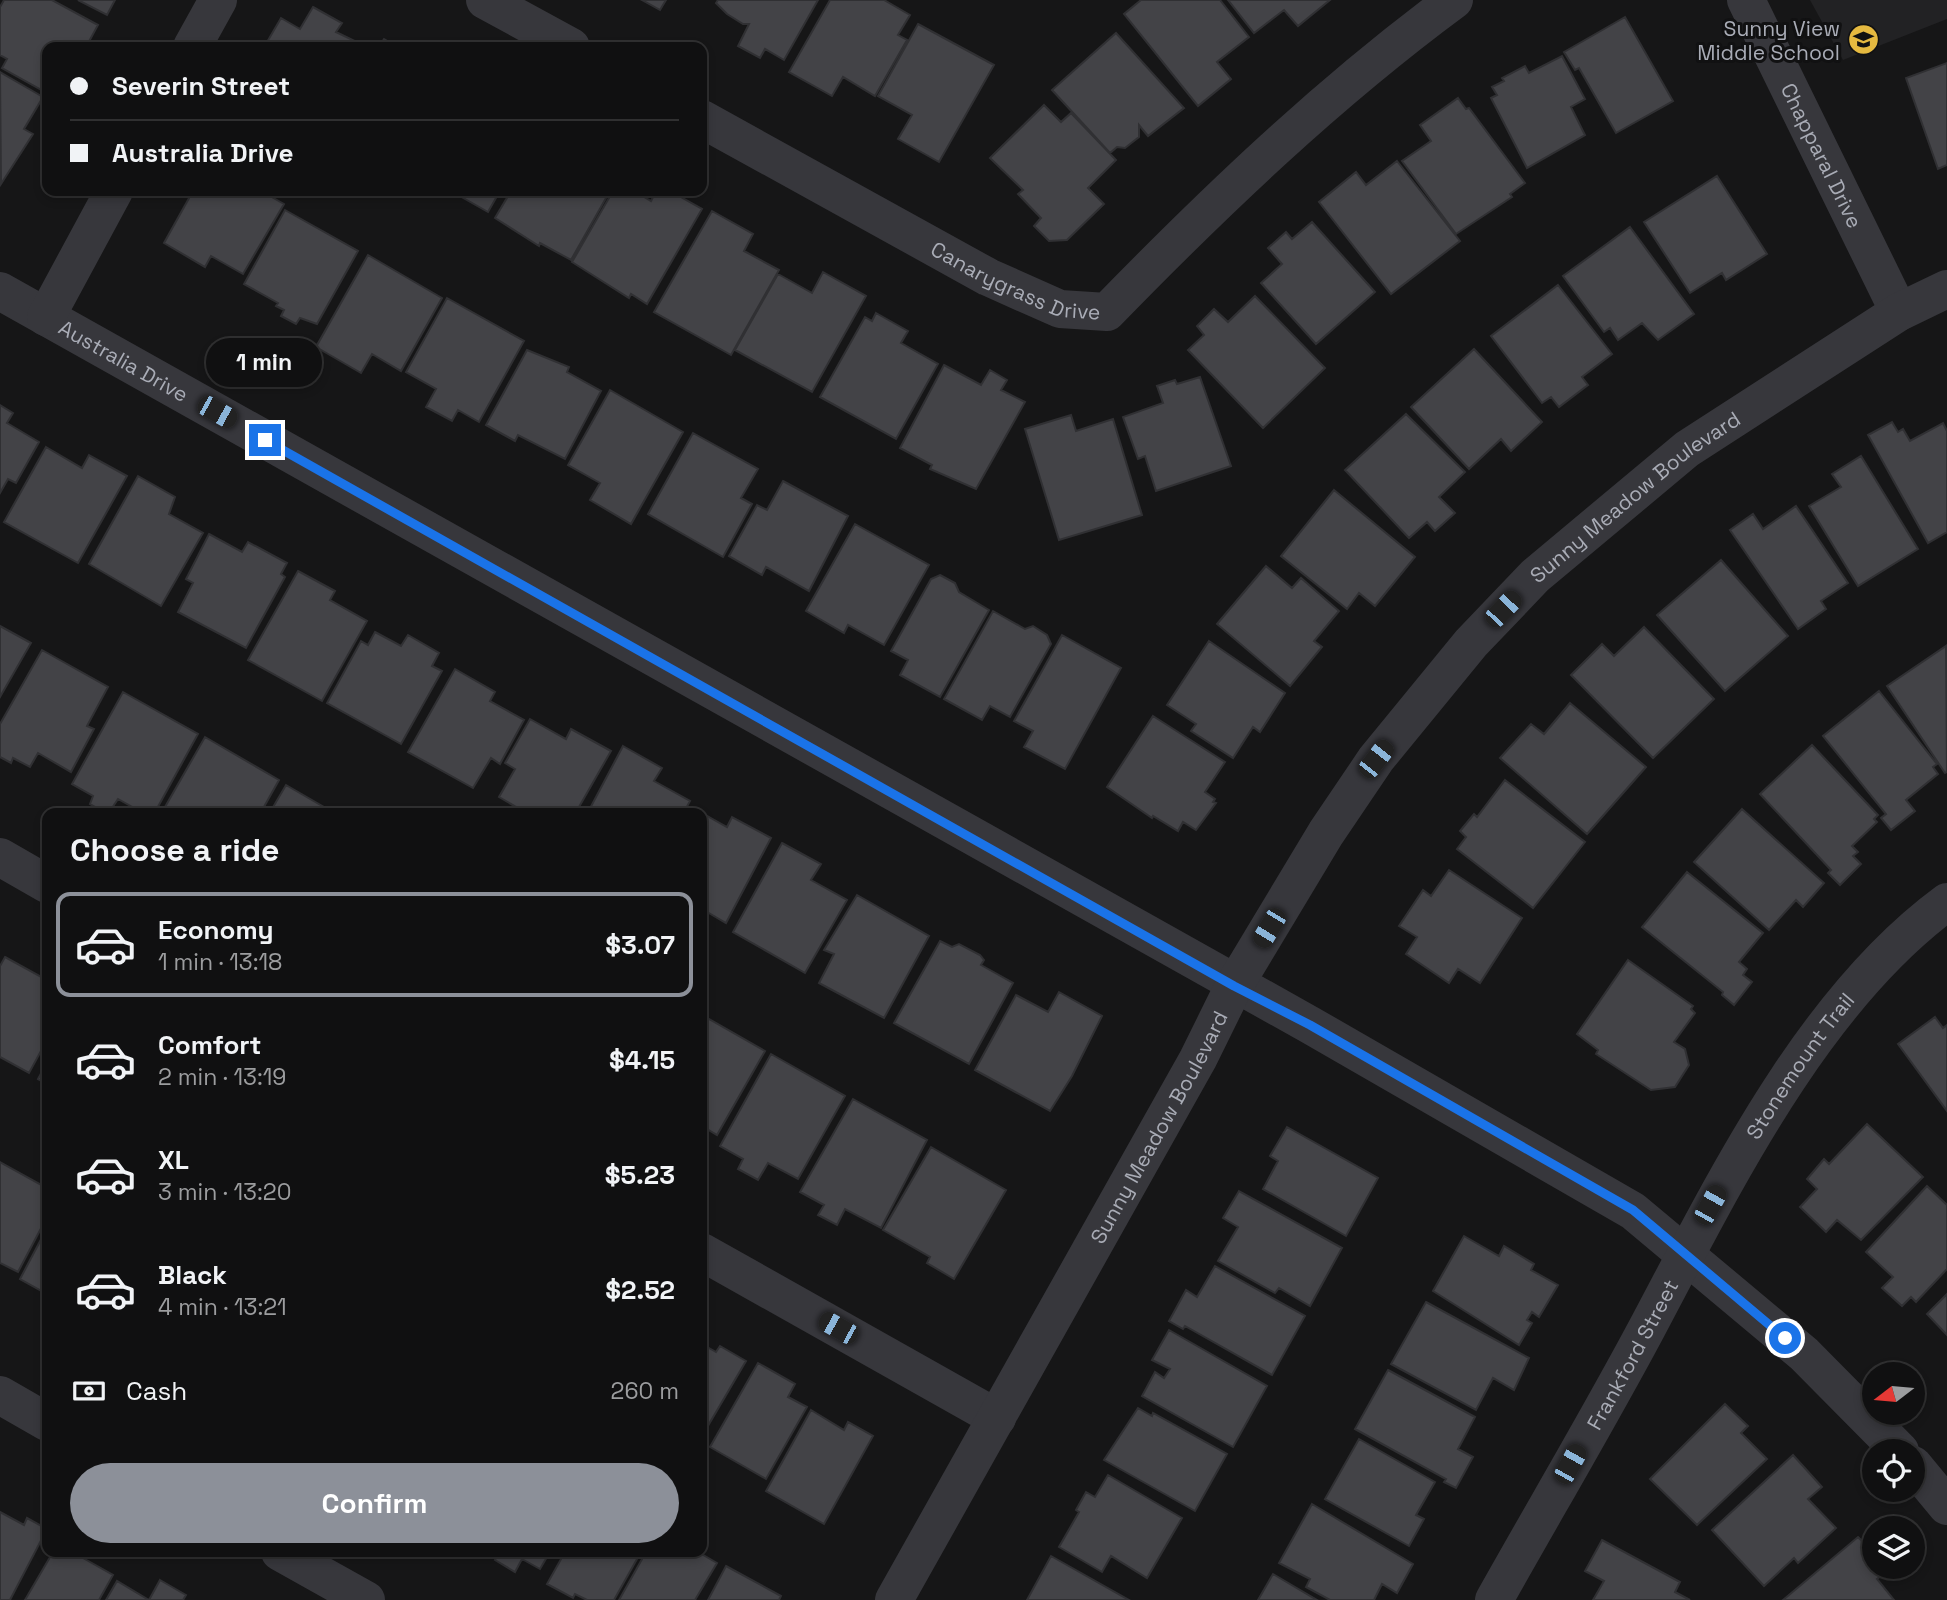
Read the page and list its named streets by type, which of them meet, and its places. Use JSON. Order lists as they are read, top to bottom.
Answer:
{
  "streets": {
    "street": [
      "Chapparal Drive",
      "Canarygrass Drive",
      "Australia Drive",
      "Sunny Meadow Boulevard",
      "Stonemount Trail",
      "Frankford Street"
    ]
  },
  "crossings": [
    ["Chapparal Drive", "Sunny Meadow Boulevard"],
    ["Australia Drive", "Sunny Meadow Boulevard"],
    ["Australia Drive", "Stonemount Trail"],
    ["Australia Drive", "Frankford Street"],
    ["Stonemount Trail", "Frankford Street"]
  ],
  "places": {
    "school or university": ["Sunny View Middle School"]
  },
  "north": "left",
  "page": {
    "banner": ["Severin Street", "Australia Drive"],
    "bubble": "1 min",
    "heading": "Choose a ride",
    "list": [
      {
        "name": "Economy",
        "note": "1 min · 13:18",
        "value": "$3.07"
      },
      {
        "name": "Comfort",
        "note": "2 min · 13:19",
        "value": "$4.15"
      },
      {
        "name": "XL",
        "note": "3 min · 13:20",
        "value": "$5.23"
      },
      {
        "name": "Black",
        "note": "4 min · 13:21",
        "value": "$2.52"
      }
    ],
    "pay": ["Cash", "260 m"],
    "buttons": "Confirm"
  }
}
